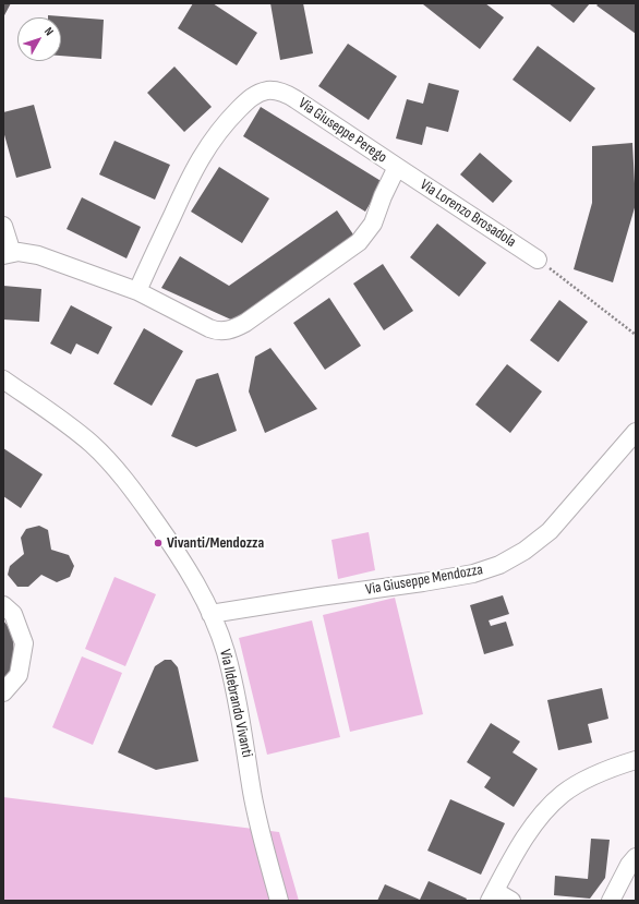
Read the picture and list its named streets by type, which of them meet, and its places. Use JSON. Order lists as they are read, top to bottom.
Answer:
{
  "streets": {
    "street": [
      "Via Giuseppe Perego",
      "Via Lorenzo Brosadola",
      "Via Giuseppe Mendozza",
      "Via Ildebrando Vivanti"
    ]
  },
  "crossings": [
    ["Via Giuseppe Perego", "Via Lorenzo Brosadola"],
    ["Via Giuseppe Mendozza", "Via Ildebrando Vivanti"]
  ],
  "places": ["Vivanti/Mendozza"],
  "north": "top right"
}
